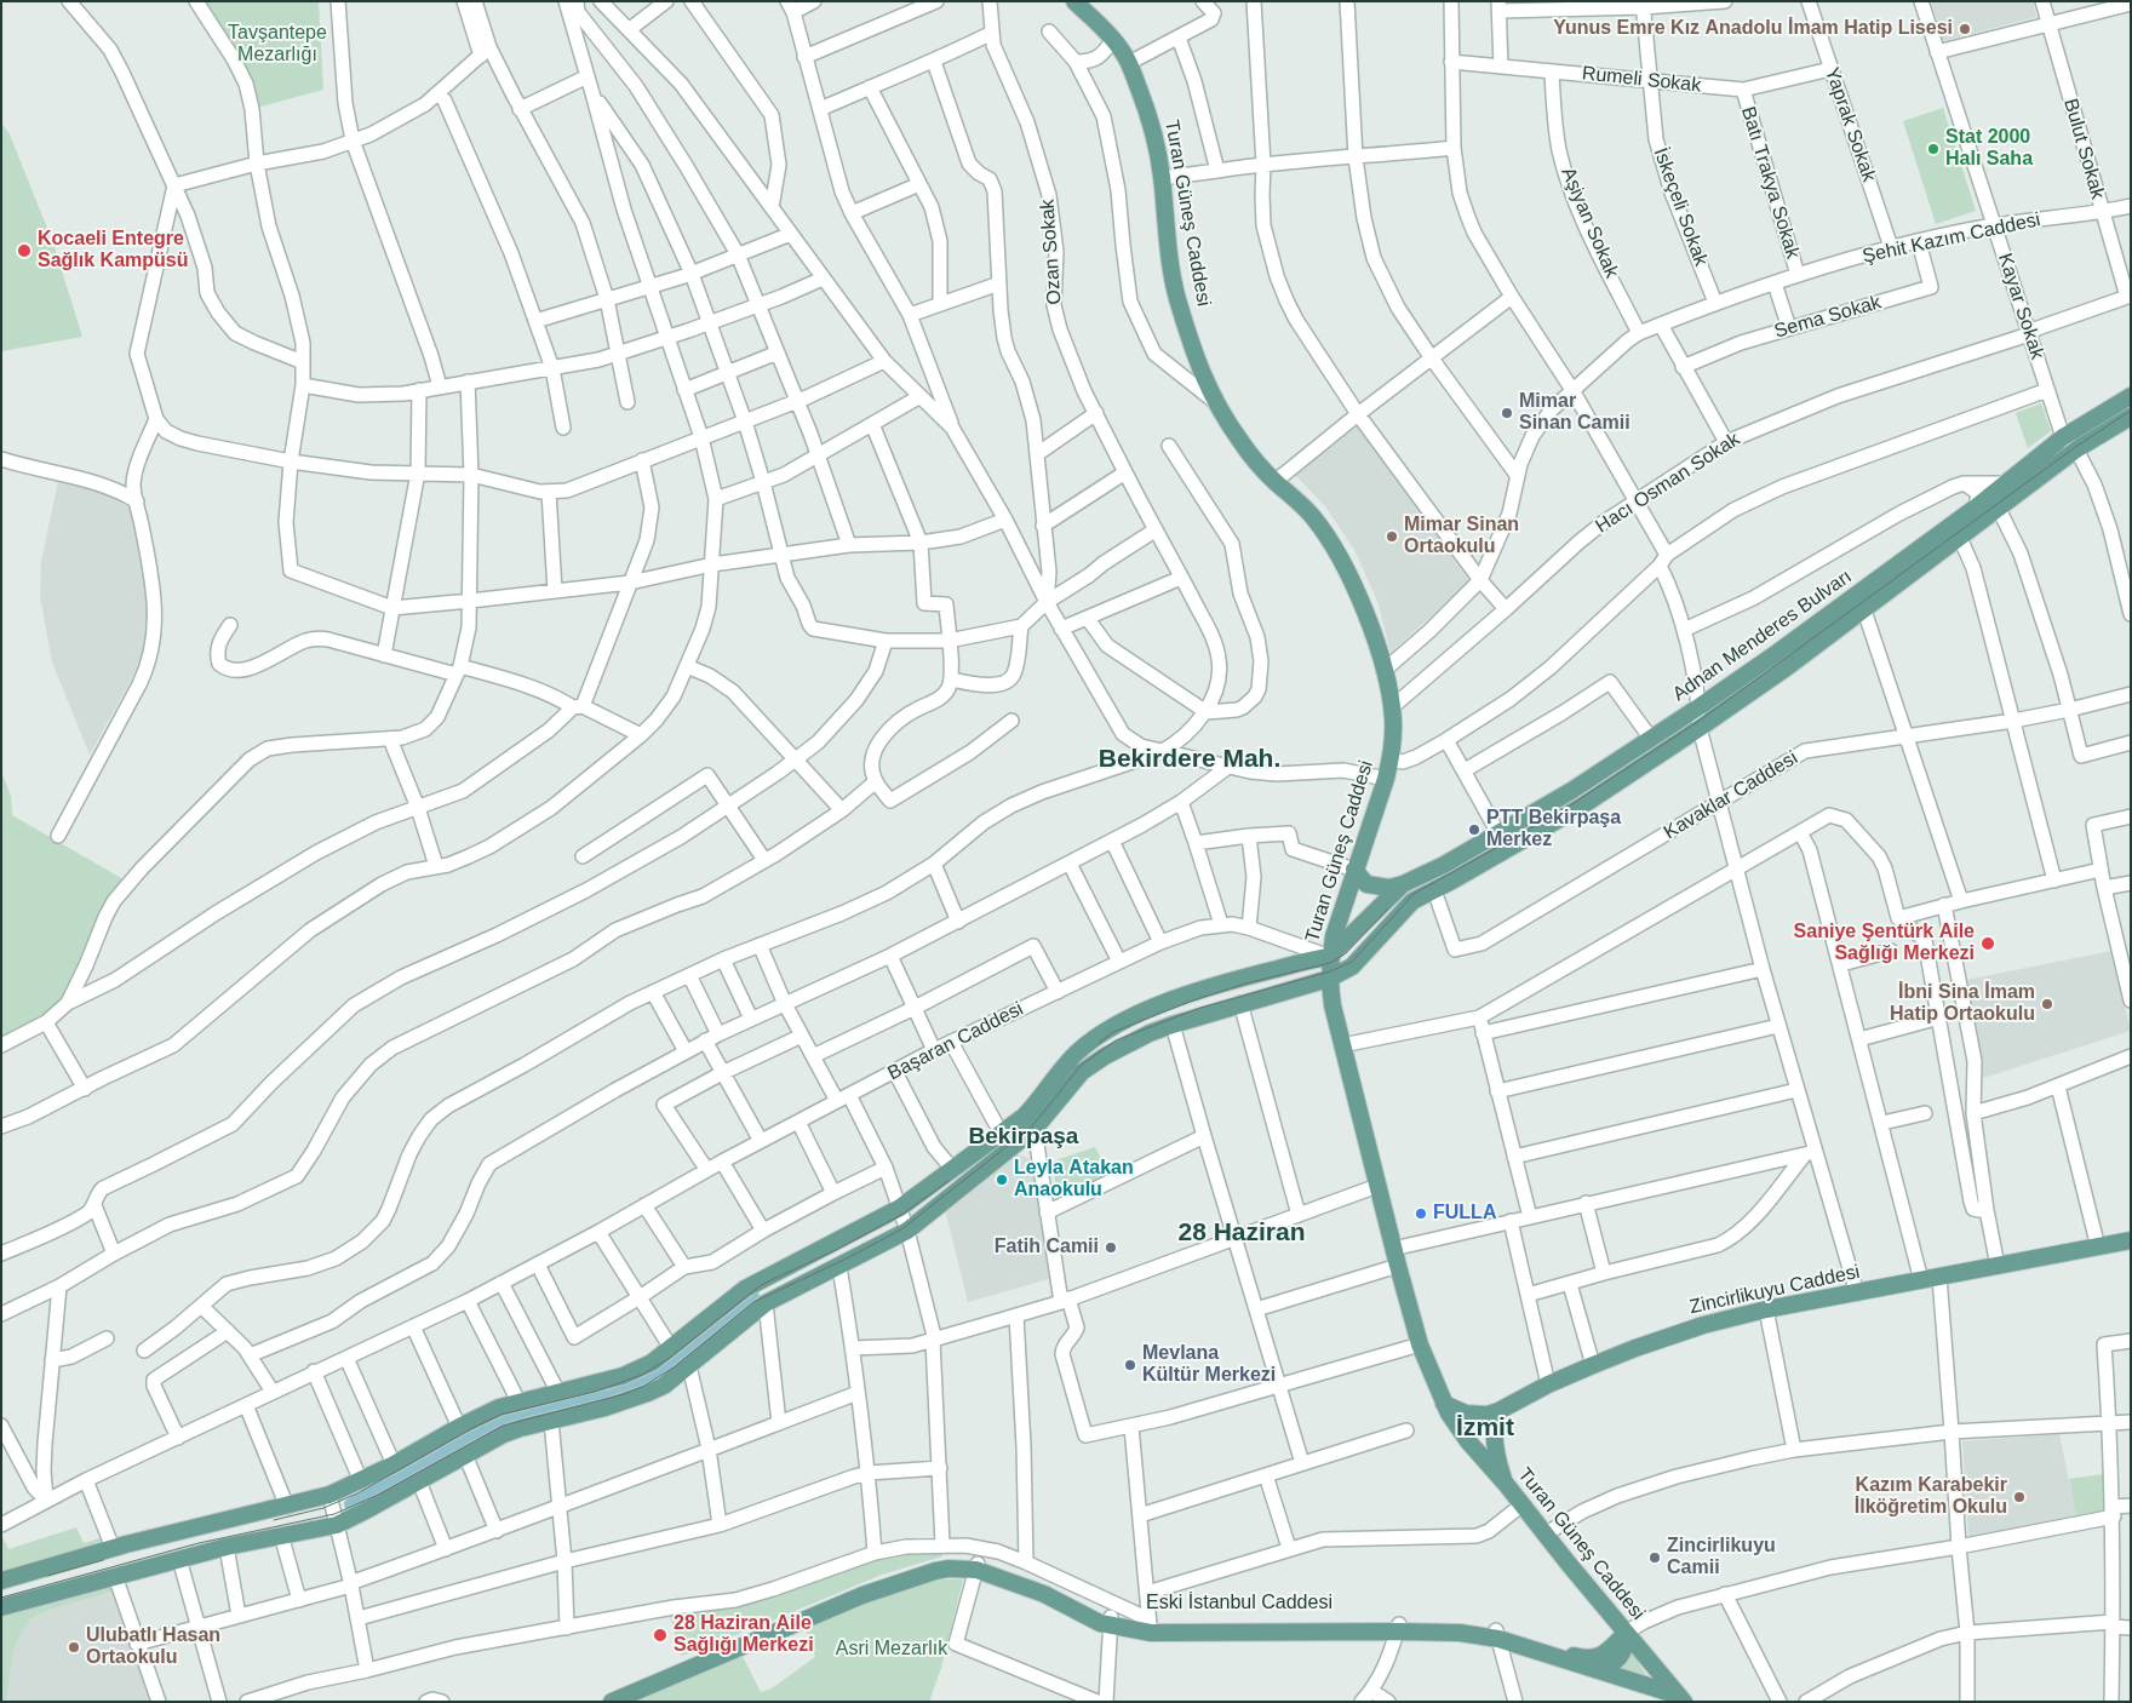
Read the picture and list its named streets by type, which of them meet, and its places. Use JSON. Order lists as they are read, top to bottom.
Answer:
{
  "streets": {
    "main road": [
      "Turan Güneş Caddesi",
      "Adnan Menderes Bulvarı",
      "Zincirlikuyu Caddesi",
      "Eski İstanbul Caddesi"
    ],
    "street": [
      "Rumeli Sokak",
      "Yaprak Sokak",
      "Bulut Sokak",
      "Batı Trakya Sokak",
      "İskeçeli Sokak",
      "Aşiyan Sokak",
      "Şehit Kazım Caddesi",
      "Ozan Sokak",
      "Kayar Sokak",
      "Sema Sokak",
      "Hacı Osman Sokak",
      "Kavaklar Caddesi",
      "Başaran Caddesi"
    ]
  },
  "crossings": [
    ["Rumeli Sokak", "Yaprak Sokak"],
    ["Rumeli Sokak", "Batı Trakya Sokak"],
    ["Rumeli Sokak", "İskeçeli Sokak"],
    ["Rumeli Sokak", "Aşiyan Sokak"],
    ["Yaprak Sokak", "Şehit Kazım Caddesi"],
    ["Bulut Sokak", "Şehit Kazım Caddesi"],
    ["Bulut Sokak", "Hacı Osman Sokak"],
    ["Batı Trakya Sokak", "Şehit Kazım Caddesi"],
    ["İskeçeli Sokak", "Şehit Kazım Caddesi"],
    ["Turan Güneş Caddesi", "Hacı Osman Sokak"],
    ["Turan Güneş Caddesi", "Adnan Menderes Bulvarı"],
    ["Turan Güneş Caddesi", "Başaran Caddesi"],
    ["Turan Güneş Caddesi", "Zincirlikuyu Caddesi"],
    ["Turan Güneş Caddesi", "Eski İstanbul Caddesi"],
    ["Aşiyan Sokak", "Şehit Kazım Caddesi"],
    ["Şehit Kazım Caddesi", "Kayar Sokak"],
    ["Şehit Kazım Caddesi", "Sema Sokak"],
    ["Kayar Sokak", "Hacı Osman Sokak"],
    ["Kayar Sokak", "Adnan Menderes Bulvarı"],
    ["Adnan Menderes Bulvarı", "Kavaklar Caddesi"],
    ["Adnan Menderes Bulvarı", "Başaran Caddesi"]
  ],
  "districts": [
    "Bekirdere Mah.",
    "Bekirpaşa",
    "28 Haziran",
    "İzmit"
  ],
  "parks": ["Tavşantepe Mezarlığı", "Asri Mezarlık"],
  "places": [
    "Yunus Emre Kız Anadolu İmam Hatip Lisesi",
    "Stat 2000 Halı Saha",
    "Kocaeli Entegre Sağlık Kampüsü",
    "Mimar Sinan Camii",
    "Mimar Sinan Ortaokulu",
    "PTT Bekirpaşa Merkez",
    "Saniye Şentürk Aile Sağlığı Merkezi",
    "İbni Sina İmam Hatip Ortaokulu",
    "Leyla Atakan Anaokulu",
    "FULLA",
    "Fatih Camii",
    "Mevlana Kültür Merkezi",
    "Kazım Karabekir İlköğretim Okulu",
    "Zincirlikuyu Camii",
    "28 Haziran Aile Sağlığı Merkezi",
    "Ulubatlı Hasan Ortaokulu"
  ]
}
